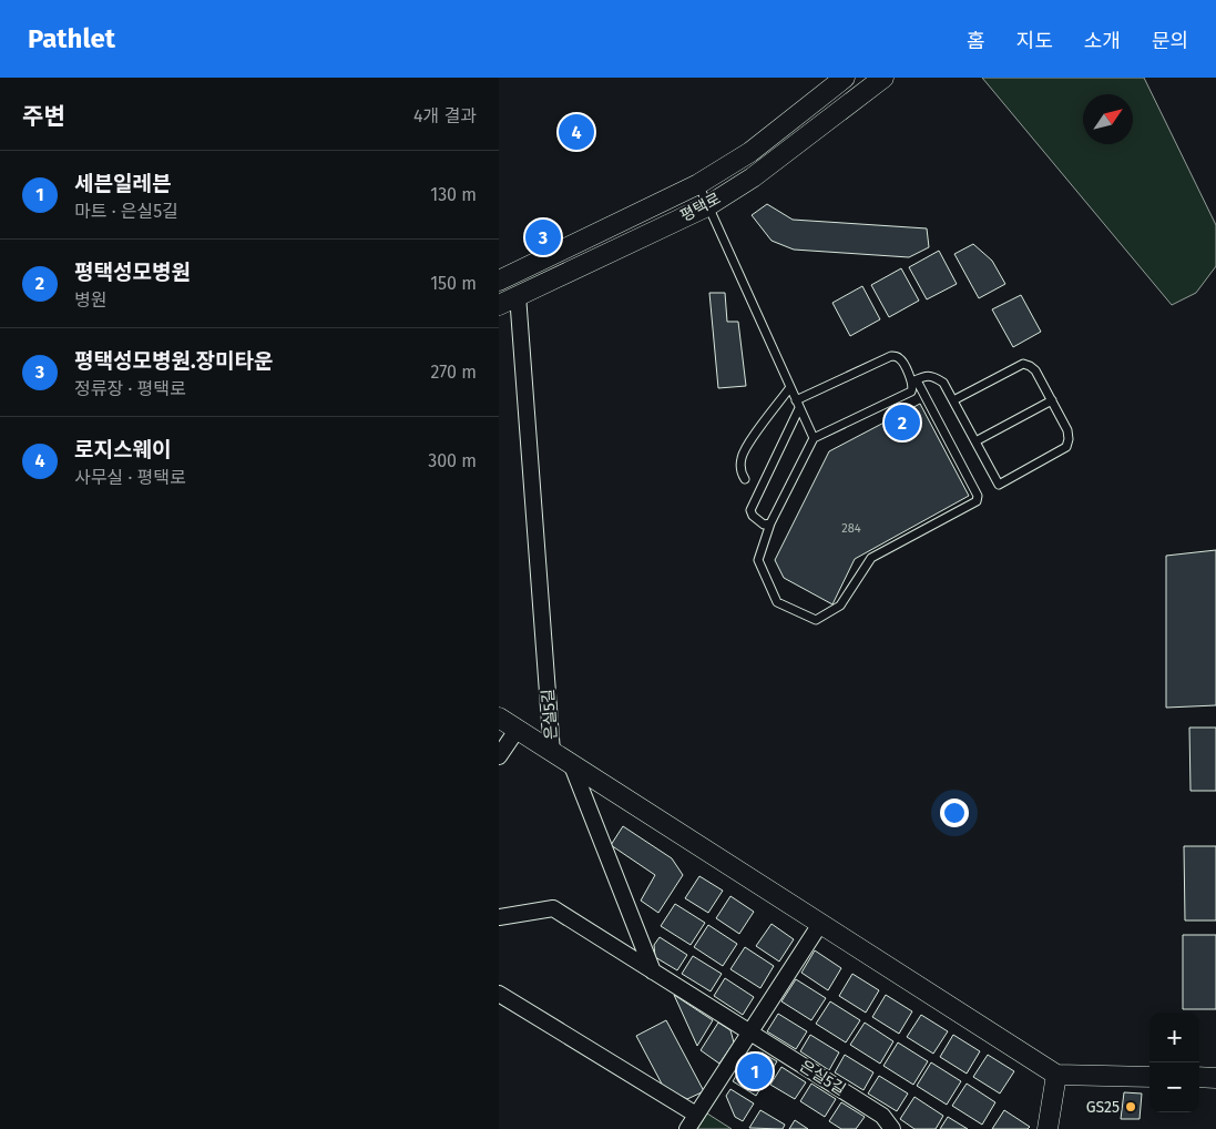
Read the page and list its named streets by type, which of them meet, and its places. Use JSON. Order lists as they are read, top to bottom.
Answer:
{
  "streets": {
    "street": ["평택로", "은실5길"]
  },
  "crossings": [
    ["평택로", "은실5길"]
  ],
  "places": ["GS25"],
  "house_numbers": ["284"],
  "north": "top right",
  "page": {
    "header": "Pathlet",
    "nav": [
      "홈",
      "지도",
      "소개",
      "문의"
    ],
    "heading": ["주변", "4개 결과"],
    "pins": [
      "4",
      "3",
      "2",
      "1"
    ],
    "list": [
      {
        "mark": "1",
        "name": "세븐일레븐",
        "note": "마트 · 은실5길",
        "value": "130 m"
      },
      {
        "mark": "2",
        "name": "평택성모병원",
        "note": "병원",
        "value": "150 m"
      },
      {
        "mark": "3",
        "name": "평택성모병원.장미타운",
        "note": "정류장 · 평택로",
        "value": "270 m"
      },
      {
        "mark": "4",
        "name": "로지스웨이",
        "note": "사무실 · 평택로",
        "value": "300 m"
      }
    ],
    "map_buttons": ["+", "−"]
  }
}
